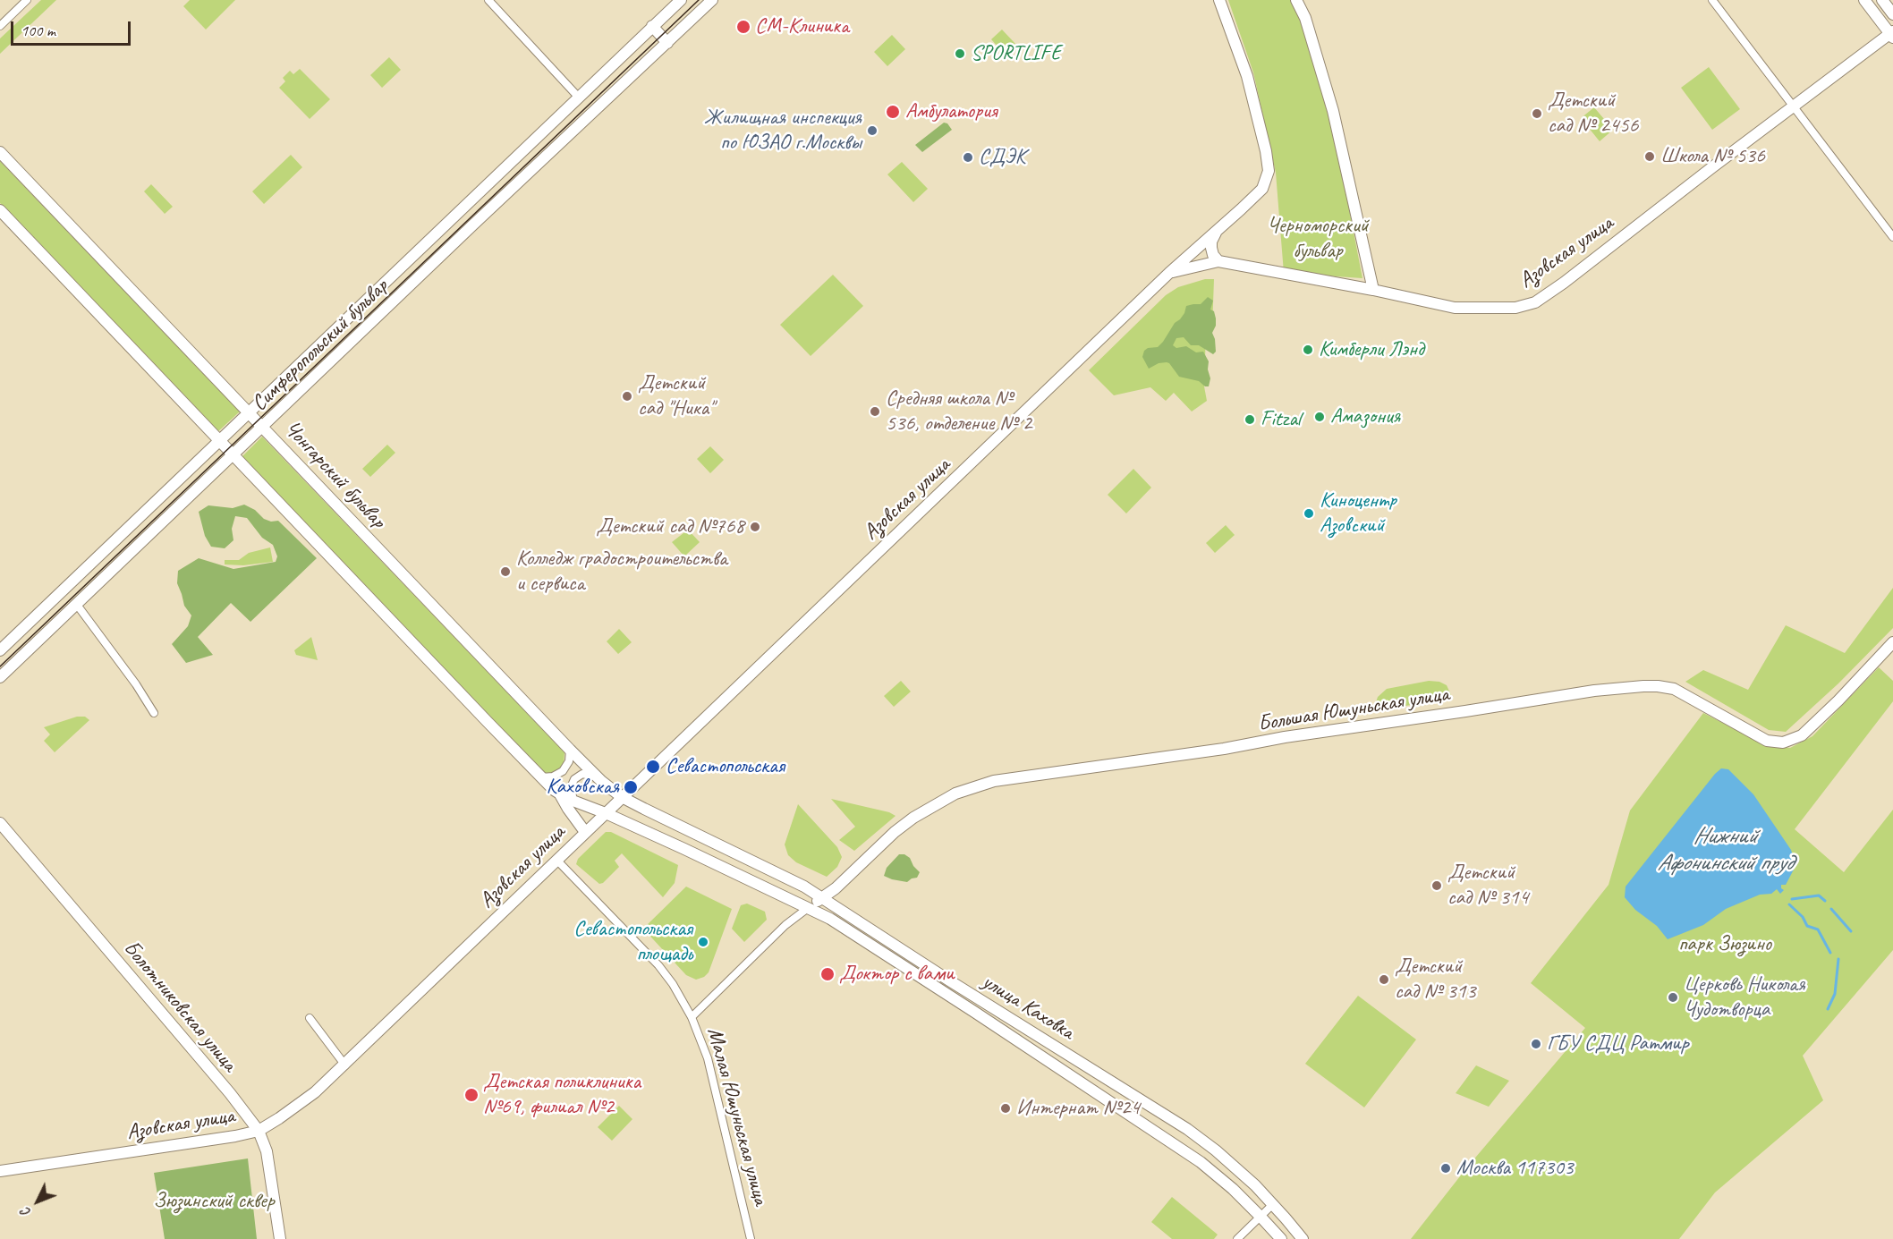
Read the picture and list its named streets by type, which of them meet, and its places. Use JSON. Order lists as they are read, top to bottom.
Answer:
{
  "streets": {
    "main road": [
      "Азовская улица",
      "Симферопольский бульвар",
      "Чонгарский бульвар",
      "Большая Юшуньская улица",
      "Болотниковская улица",
      "улица Каховка"
    ],
    "street": ["Малая Юшуньская улица"]
  },
  "crossings": [
    ["Азовская улица", "Чонгарский бульвар"],
    ["Азовская улица", "Болотниковская улица"],
    ["Азовская улица", "улица Каховка"],
    ["Азовская улица", "Малая Юшуньская улица"],
    ["Симферопольский бульвар", "Чонгарский бульвар"],
    ["Чонгарский бульвар", "улица Каховка"],
    ["Большая Юшуньская улица", "улица Каховка"]
  ],
  "water": ["Нижний Афонинский пруд"],
  "parks": ["Черноморский бульвар", "парк Зюзино", "Зюзинский сквер"],
  "places": [
    "СМ-Клиника",
    "SPORTLIFE",
    "Амбулатория",
    "Детский сад № 2456",
    "Жилищная инспекция по ЮЗАО г.Москвы",
    "Школа № 536",
    "СДЭК",
    "Кимберли Лэнд",
    "Детский сад \"Ника\"",
    "Средняя школа № 536, отделение № 2",
    "Амазония",
    "Fitzal",
    "Киноцентр Азовский",
    "Детский сад №768",
    "Колледж градостроительства и сервиса",
    "Севастопольская",
    "Каховская",
    "Детский сад № 314",
    "Севастопольская площадь",
    "Доктор с вами",
    "Детский сад № 313",
    "Церковь Николая Чудотворца",
    "ГБУ СДЦ Ратмир",
    "Детская поликлиника №69, филиал №2",
    "Интернат №24",
    "Москва 117303"
  ],
  "scale_bar": "100 m",
  "north": "bottom left"
}
